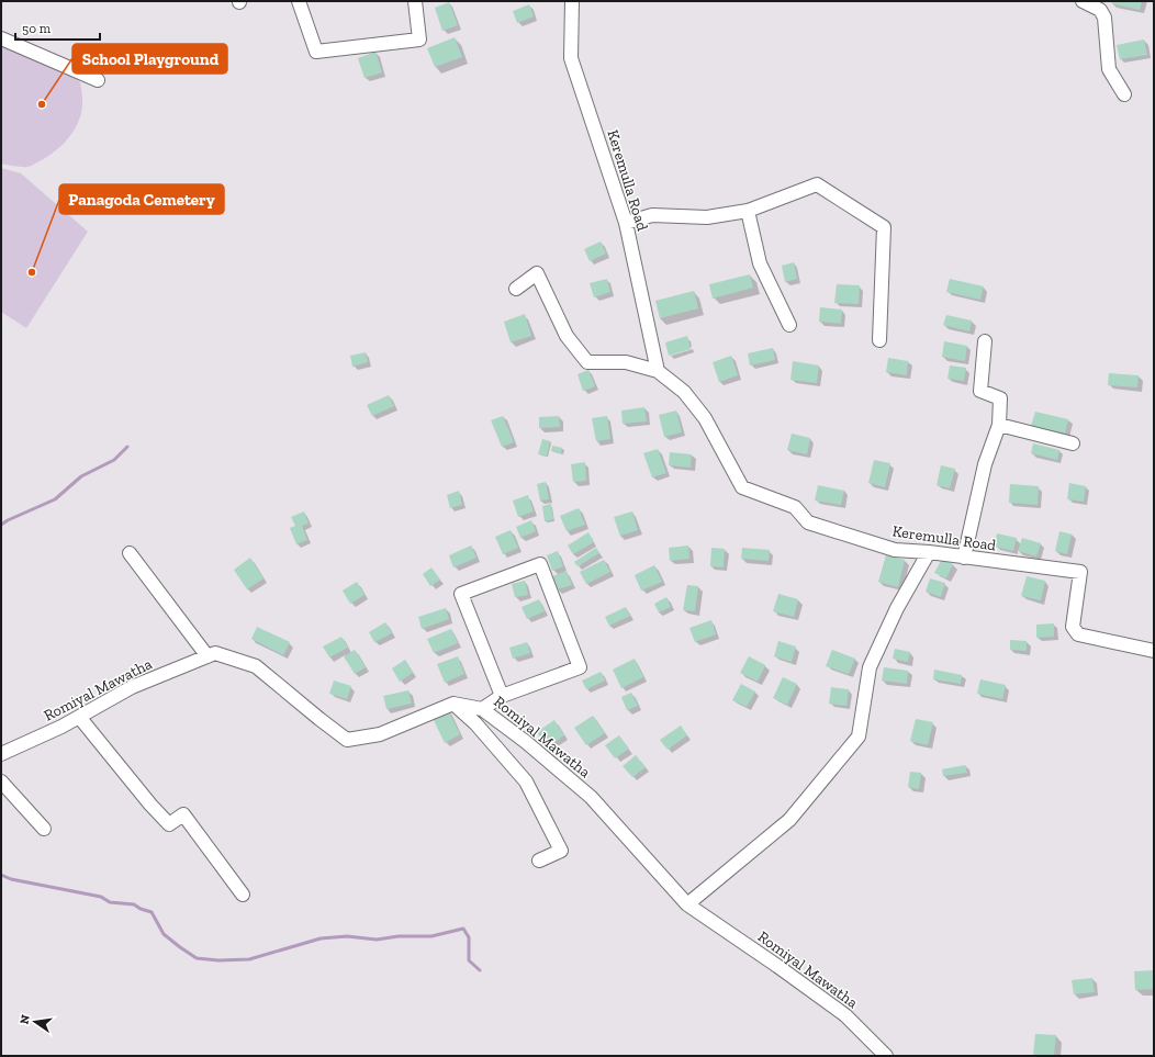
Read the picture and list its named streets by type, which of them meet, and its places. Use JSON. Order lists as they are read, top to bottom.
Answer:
{
  "streets": {
    "street": ["Keremulla Road", "Romiyal Mawatha"]
  },
  "places": ["School Playground", "Panagoda Cemetery"],
  "scale_bar": "50 m",
  "north": "left"
}
